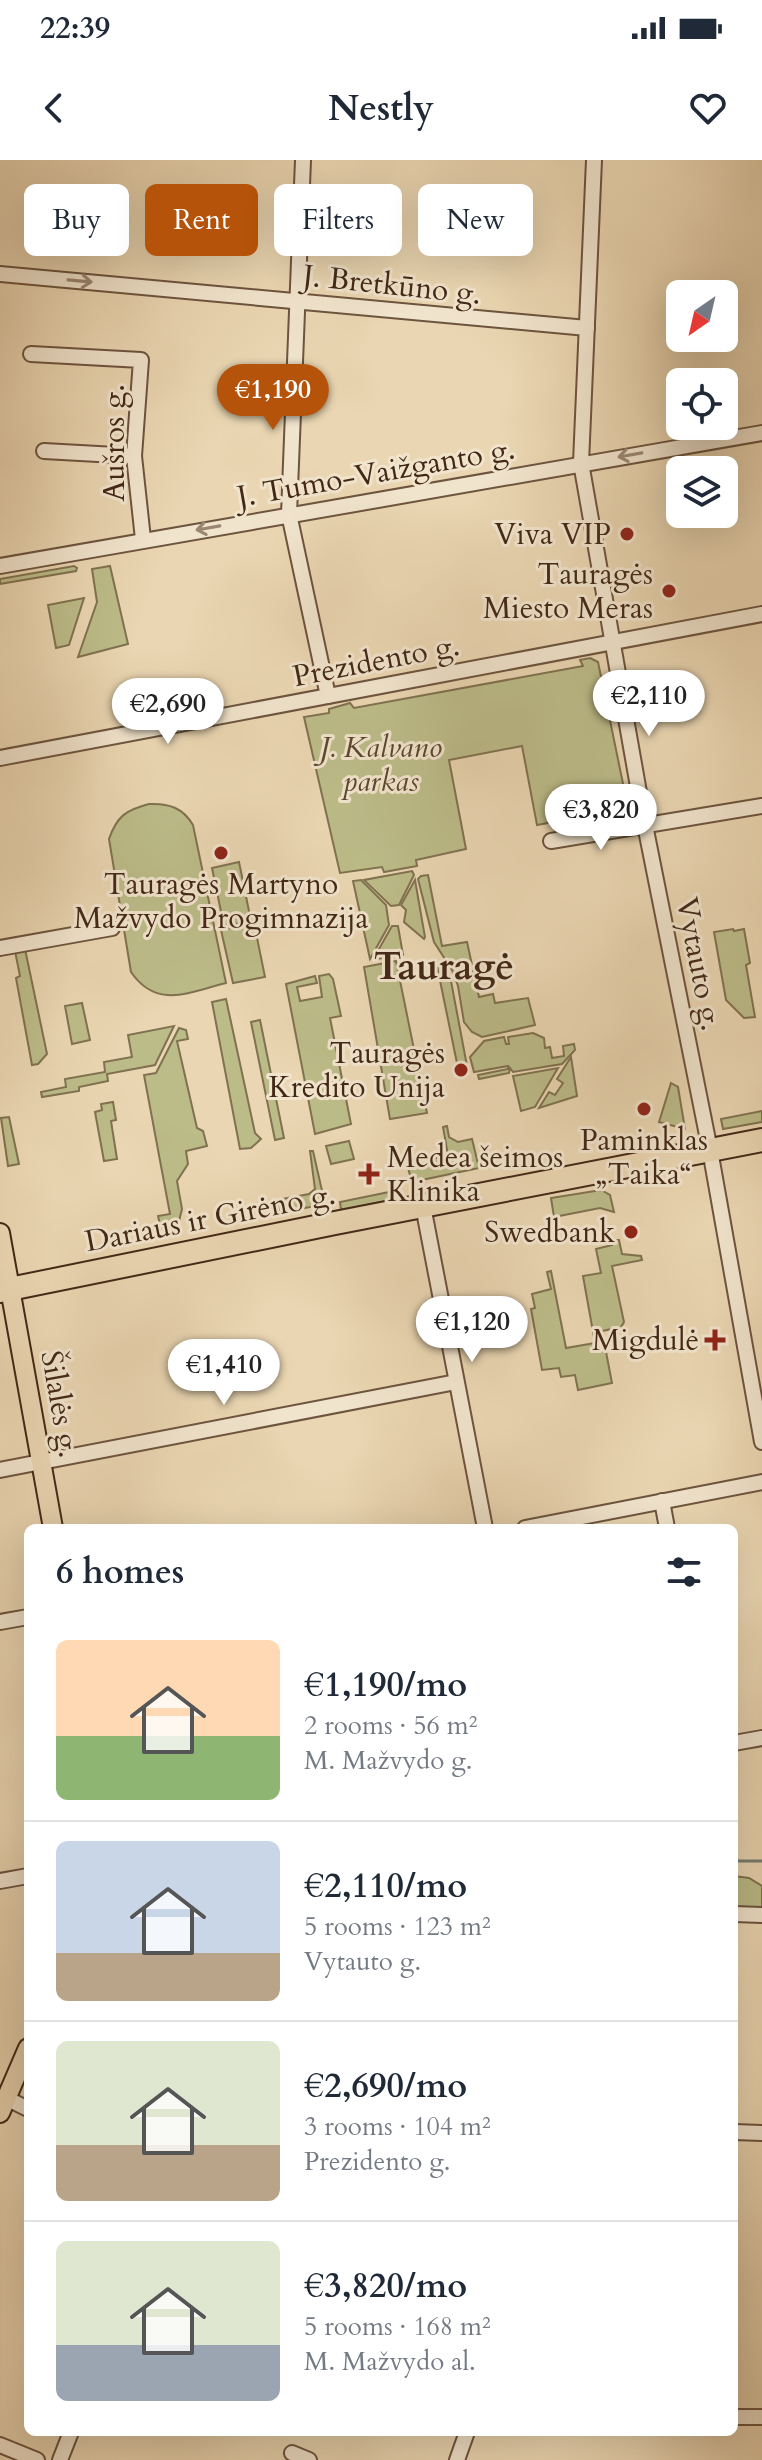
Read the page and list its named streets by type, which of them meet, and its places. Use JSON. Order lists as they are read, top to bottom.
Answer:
{
  "streets": {
    "highway": ["Dariaus ir Girėno g."],
    "main road": ["Šilalės g."],
    "street": [
      "J. Bretkūno g.",
      "Aušros g.",
      "J. Tumo-Vaižganto g.",
      "Prezidento g.",
      "Vytauto g."
    ]
  },
  "crossings": [
    ["J. Bretkūno g.", "Vytauto g."],
    ["Aušros g.", "J. Tumo-Vaižganto g."],
    ["J. Tumo-Vaižganto g.", "Vytauto g."],
    ["Prezidento g.", "Vytauto g."],
    ["Vytauto g.", "Dariaus ir Girėno g."],
    ["Dariaus ir Girėno g.", "Šilalės g."]
  ],
  "one_way": ["J. Bretkūno g.", "J. Tumo-Vaižganto g."],
  "districts": ["Tauragė"],
  "parks": ["J. Kalvano parkas"],
  "places": {
    "other": [
      "Viva VIP",
      "Tauragės Miesto Meras",
      "Tauragės Martyno Mažvydo Progimnazija",
      "Tauragės Kredito Unija",
      "Paminklas „Taika“",
      "Swedbank"
    ],
    "health": ["Medea šeimos Klinika", "Migdulė"]
  },
  "north": "bottom left",
  "page": {
    "status": "22:39",
    "header": "Nestly",
    "chip": [
      "Buy",
      "Rent",
      "Filters",
      "New"
    ],
    "price": [
      "€1,190",
      "€2,110",
      "€2,690",
      "€3,820",
      "€1,120",
      "€1,410"
    ],
    "heading": "6 homes",
    "list": [
      {
        "name": "€1,190/mo",
        "note": "2 rooms · 56 m² · M. Mažvydo g."
      },
      {
        "name": "€2,110/mo",
        "note": "5 rooms · 123 m² · Vytauto g."
      },
      {
        "name": "€2,690/mo",
        "note": "3 rooms · 104 m² · Prezidento g."
      },
      {
        "name": "€3,820/mo",
        "note": "5 rooms · 168 m² · M. Mažvydo al."
      }
    ]
  }
}
